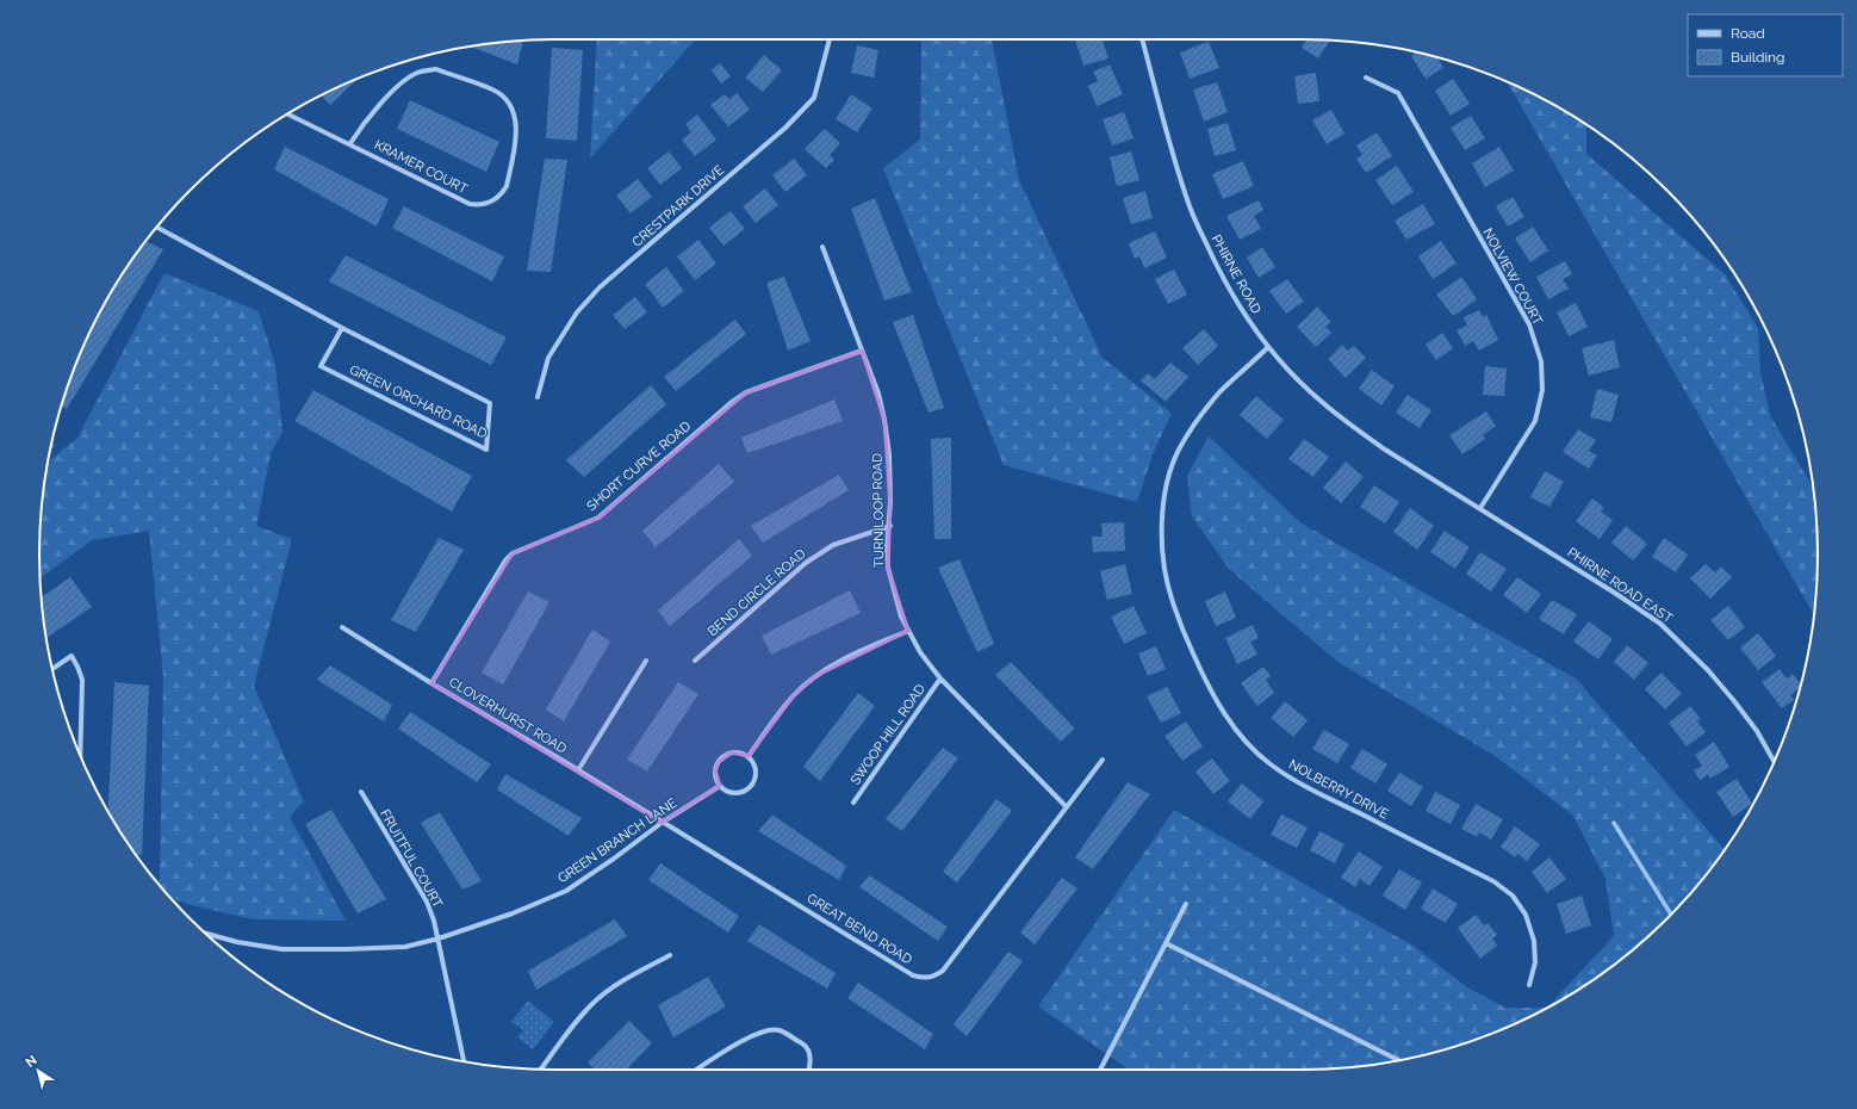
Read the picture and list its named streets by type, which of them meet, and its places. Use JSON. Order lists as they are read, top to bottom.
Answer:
{
  "streets": {
    "street": [
      "KRAMER COURT",
      "CRESTPARK DRIVE",
      "PHIRNE ROAD",
      "NOLVIEW COURT",
      "GREEN ORCHARD ROAD",
      "SHORT CURVE ROAD",
      "TURN LOOP ROAD",
      "PHIRNE ROAD EAST",
      "BEND CIRCLE ROAD",
      "CLOVERHURST ROAD",
      "SWOOP HILL ROAD",
      "NOLBERRY DRIVE",
      "GREEN BRANCH LANE",
      "FRUITFUL COURT",
      "GREAT BEND ROAD"
    ]
  },
  "crossings": [
    ["PHIRNE ROAD", "NOLVIEW COURT"],
    ["PHIRNE ROAD", "PHIRNE ROAD EAST"],
    ["PHIRNE ROAD", "NOLBERRY DRIVE"],
    ["NOLVIEW COURT", "PHIRNE ROAD EAST"],
    ["SHORT CURVE ROAD", "TURN LOOP ROAD"],
    ["SHORT CURVE ROAD", "CLOVERHURST ROAD"],
    ["TURN LOOP ROAD", "BEND CIRCLE ROAD"],
    ["TURN LOOP ROAD", "SWOOP HILL ROAD"],
    ["TURN LOOP ROAD", "GREAT BEND ROAD"],
    ["CLOVERHURST ROAD", "GREEN BRANCH LANE"],
    ["CLOVERHURST ROAD", "GREAT BEND ROAD"],
    ["GREEN BRANCH LANE", "FRUITFUL COURT"],
    ["GREEN BRANCH LANE", "GREAT BEND ROAD"]
  ],
  "legend": ["Road", "Building"],
  "north": "top left"
}
